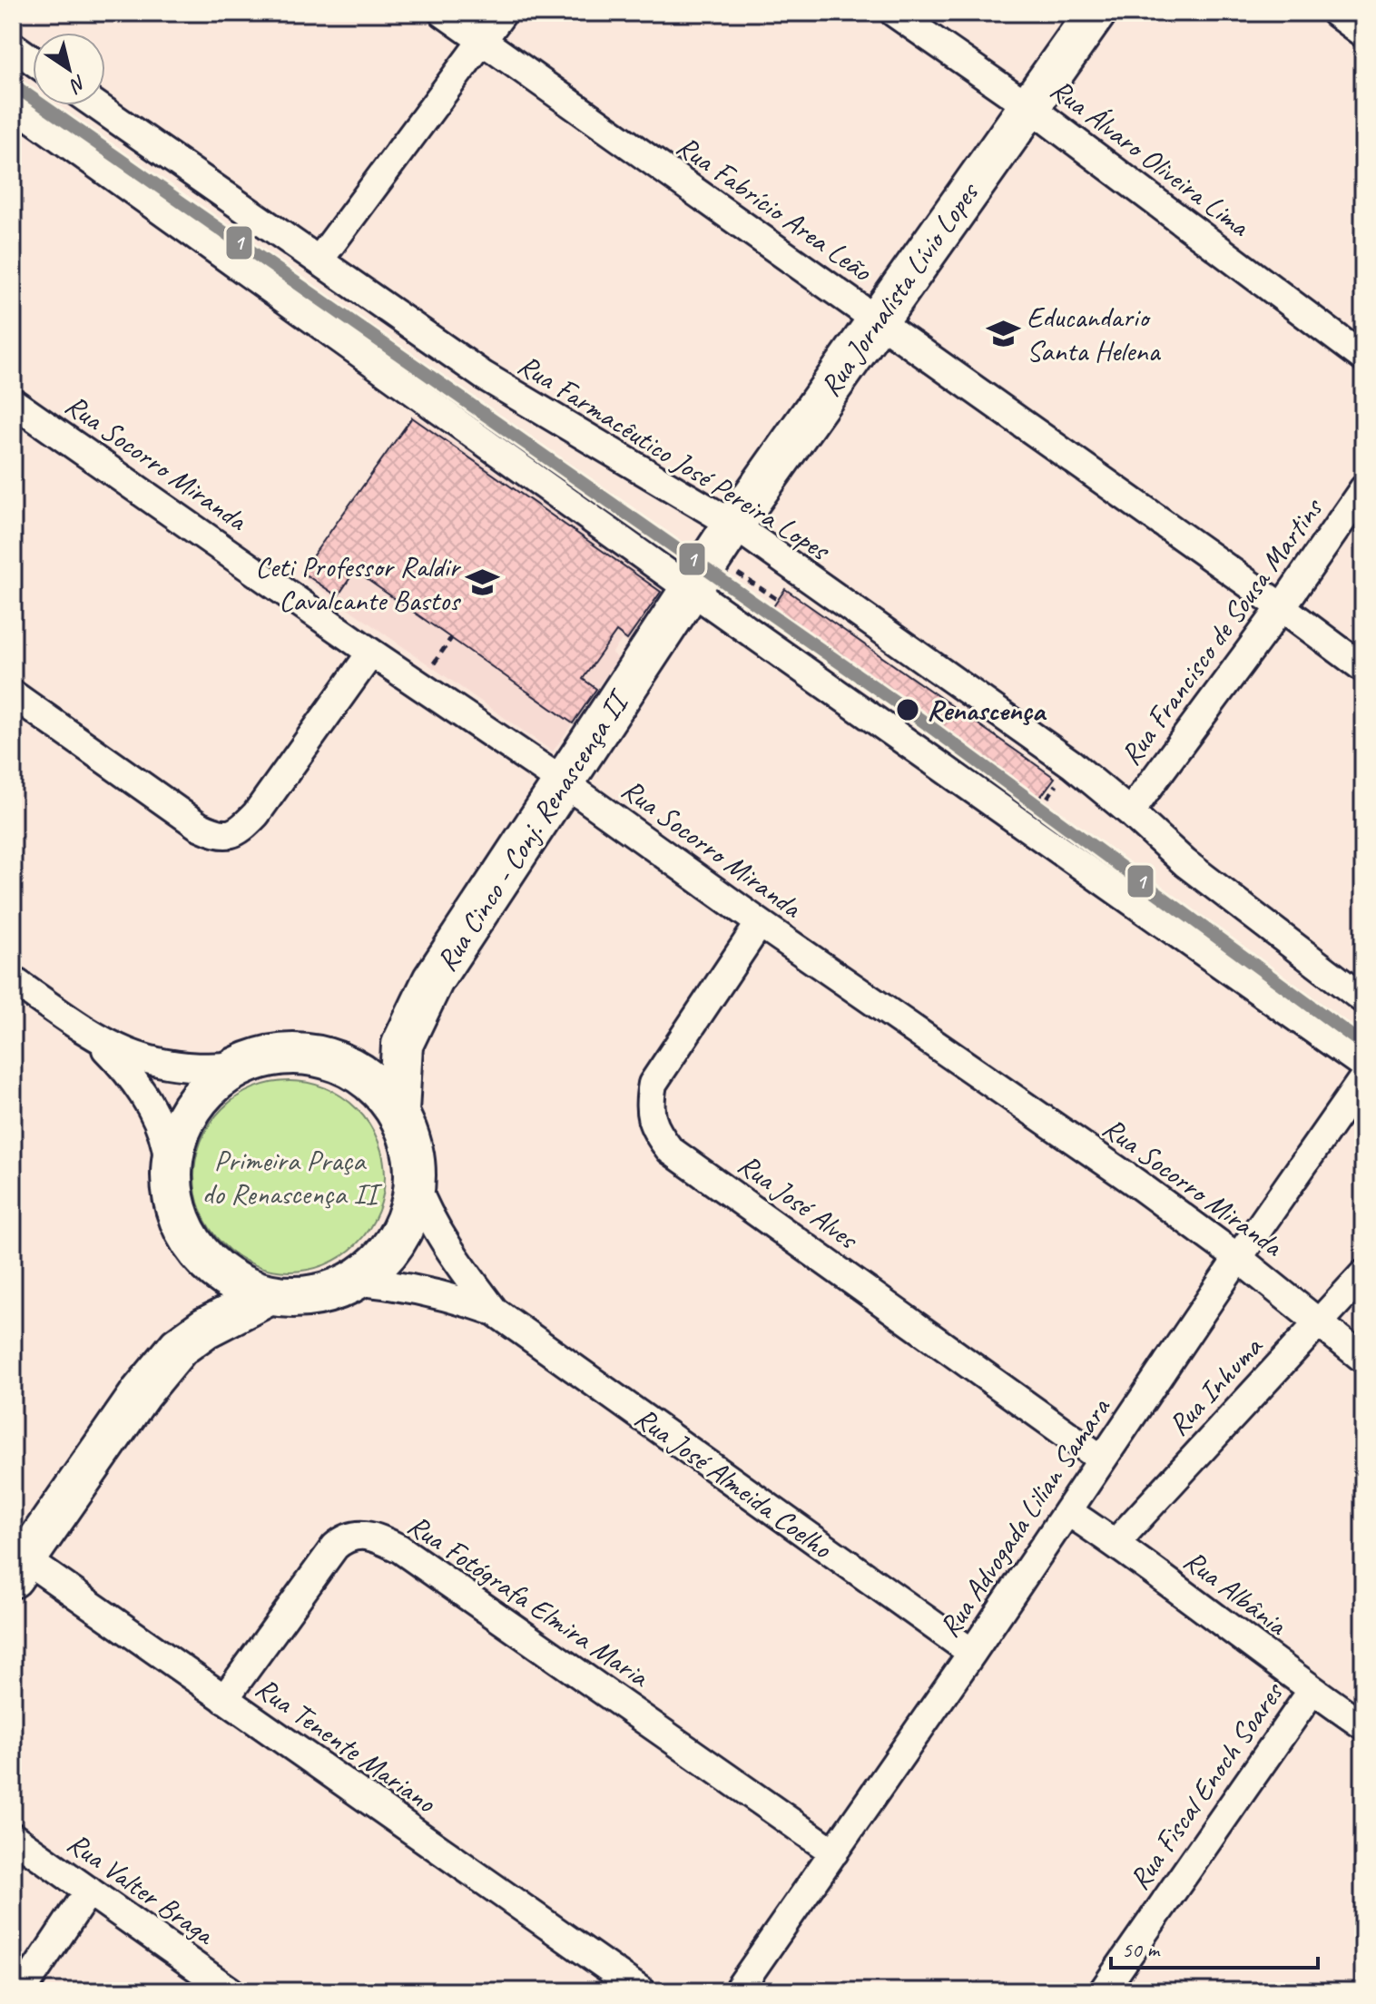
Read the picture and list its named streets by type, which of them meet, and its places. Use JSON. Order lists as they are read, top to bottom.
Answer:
{
  "streets": {
    "street": [
      "Rua Álvaro Oliveira Lima",
      "Rua Fabrício Area Leão",
      "Rua Jornalista Lívio Lopes",
      "Rua Farmacêutico José Pereira Lopes",
      "Rua Socorro Miranda",
      "Rua Francisco de Sousa Martins",
      "Rua Cinco - Conj. Renascença II",
      "Rua José Alves",
      "Rua Inhuma",
      "Rua José Almeida Coelho",
      "Rua Advogada Lilian Samara",
      "Rua Albânia",
      "Rua Fotógrafa Elmira Maria",
      "Rua Tenente Mariano",
      "Rua Fiscal Enoch Soares",
      "Rua Valter Braga"
    ]
  },
  "crossings": [
    ["Rua Álvaro Oliveira Lima", "Rua Jornalista Lívio Lopes"],
    ["Rua Fabrício Area Leão", "Rua Jornalista Lívio Lopes"],
    ["Rua Fabrício Area Leão", "Rua Francisco de Sousa Martins"],
    ["Rua Jornalista Lívio Lopes", "Rua Farmacêutico José Pereira Lopes"],
    ["Rua Jornalista Lívio Lopes", "Rua Cinco - Conj. Renascença II"],
    ["Rua Farmacêutico José Pereira Lopes", "Rua Francisco de Sousa Martins"],
    ["Rua Farmacêutico José Pereira Lopes", "Rua Cinco - Conj. Renascença II"],
    ["Rua Socorro Miranda", "Rua Cinco - Conj. Renascença II"],
    ["Rua Socorro Miranda", "Rua José Alves"],
    ["Rua Socorro Miranda", "Rua Inhuma"],
    ["Rua Socorro Miranda", "Rua Advogada Lilian Samara"],
    ["Rua José Alves", "Rua Advogada Lilian Samara"],
    ["Rua Inhuma", "Rua Albânia"],
    ["Rua José Almeida Coelho", "Rua Advogada Lilian Samara"],
    ["Rua Advogada Lilian Samara", "Rua Albânia"],
    ["Rua Advogada Lilian Samara", "Rua Fotógrafa Elmira Maria"],
    ["Rua Albânia", "Rua Fiscal Enoch Soares"],
    ["Rua Fotógrafa Elmira Maria", "Rua Tenente Mariano"]
  ],
  "parks": ["Primeira Praça do Renascença II"],
  "places": {
    "school or university": ["Educandario Santa Helena", "Ceti Professor Raldir Cavalcante Bastos"],
    "other": ["Renascença"]
  },
  "lines": ["transit line 1"],
  "scale_bar": "50 m",
  "north": "bottom right"
}
